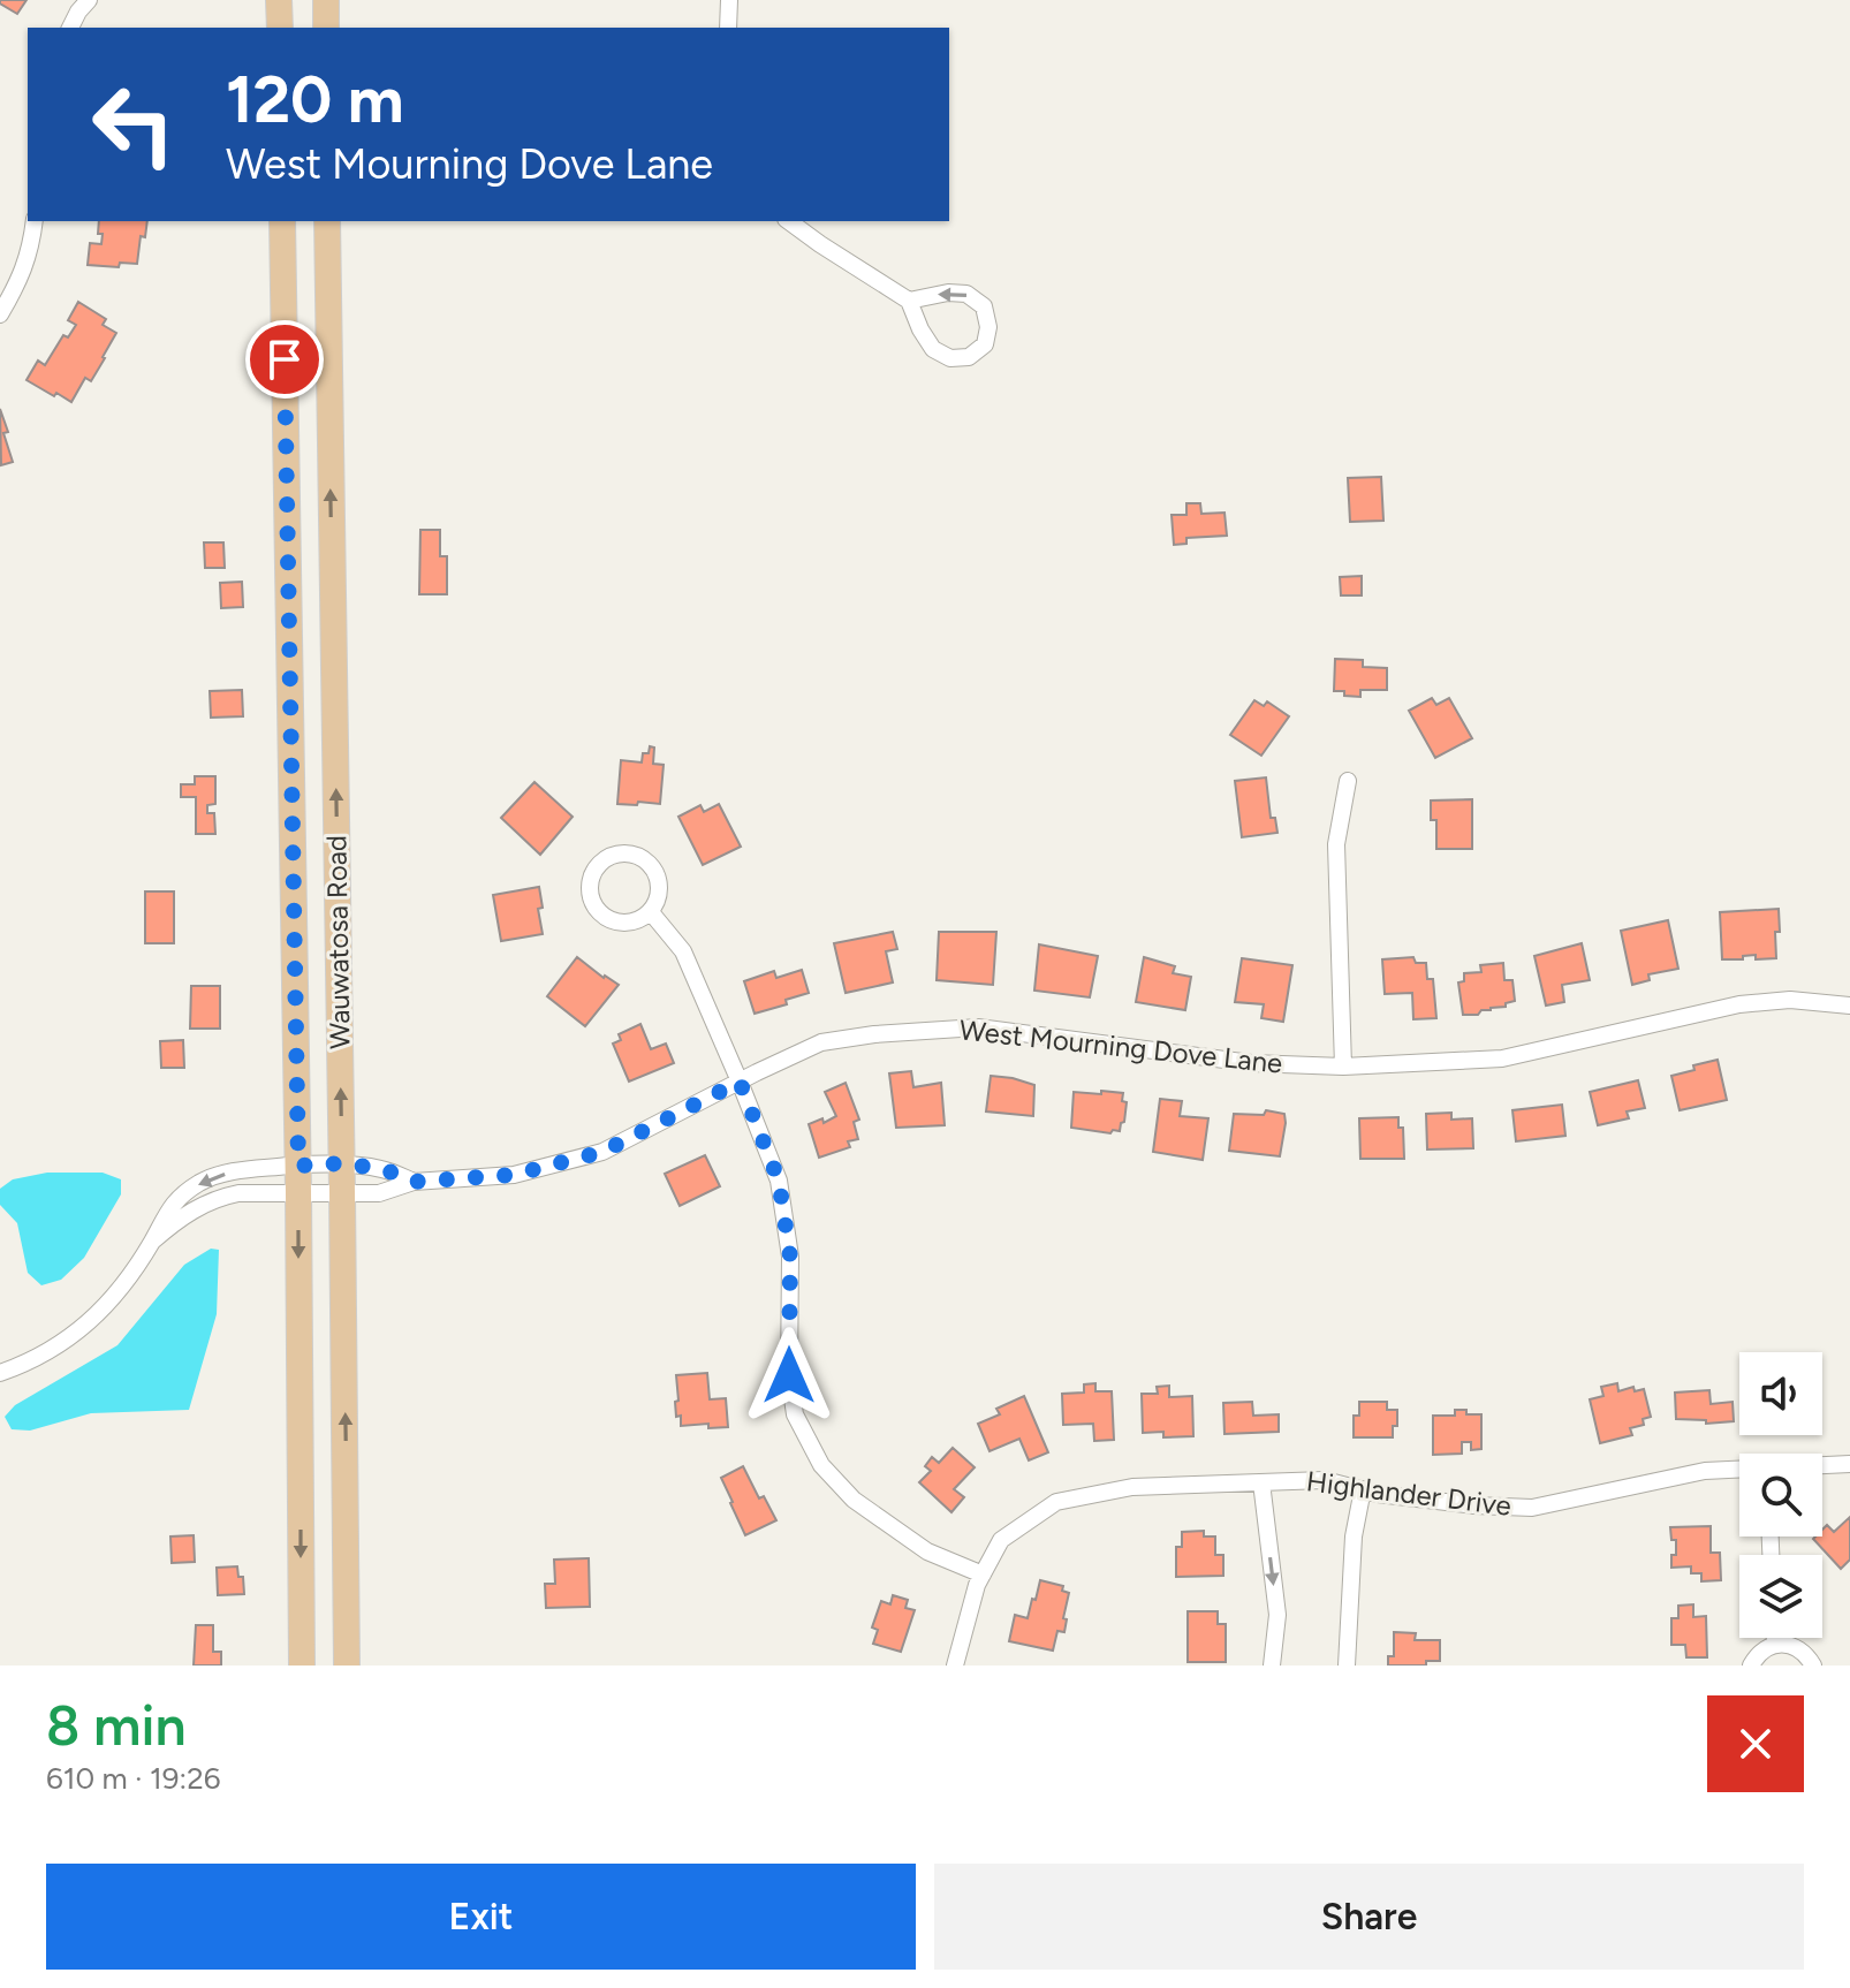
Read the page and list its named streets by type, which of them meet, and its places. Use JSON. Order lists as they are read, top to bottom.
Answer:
{
  "streets": {
    "main road": ["Wauwatosa Road"],
    "street": ["West Mourning Dove Lane", "Highlander Drive"]
  },
  "page": {
    "turn": ["120 m", "West Mourning Dove Lane"],
    "heading": ["8 min", "610 m · 19:26"],
    "buttons": ["Exit", "Share"]
  }
}
